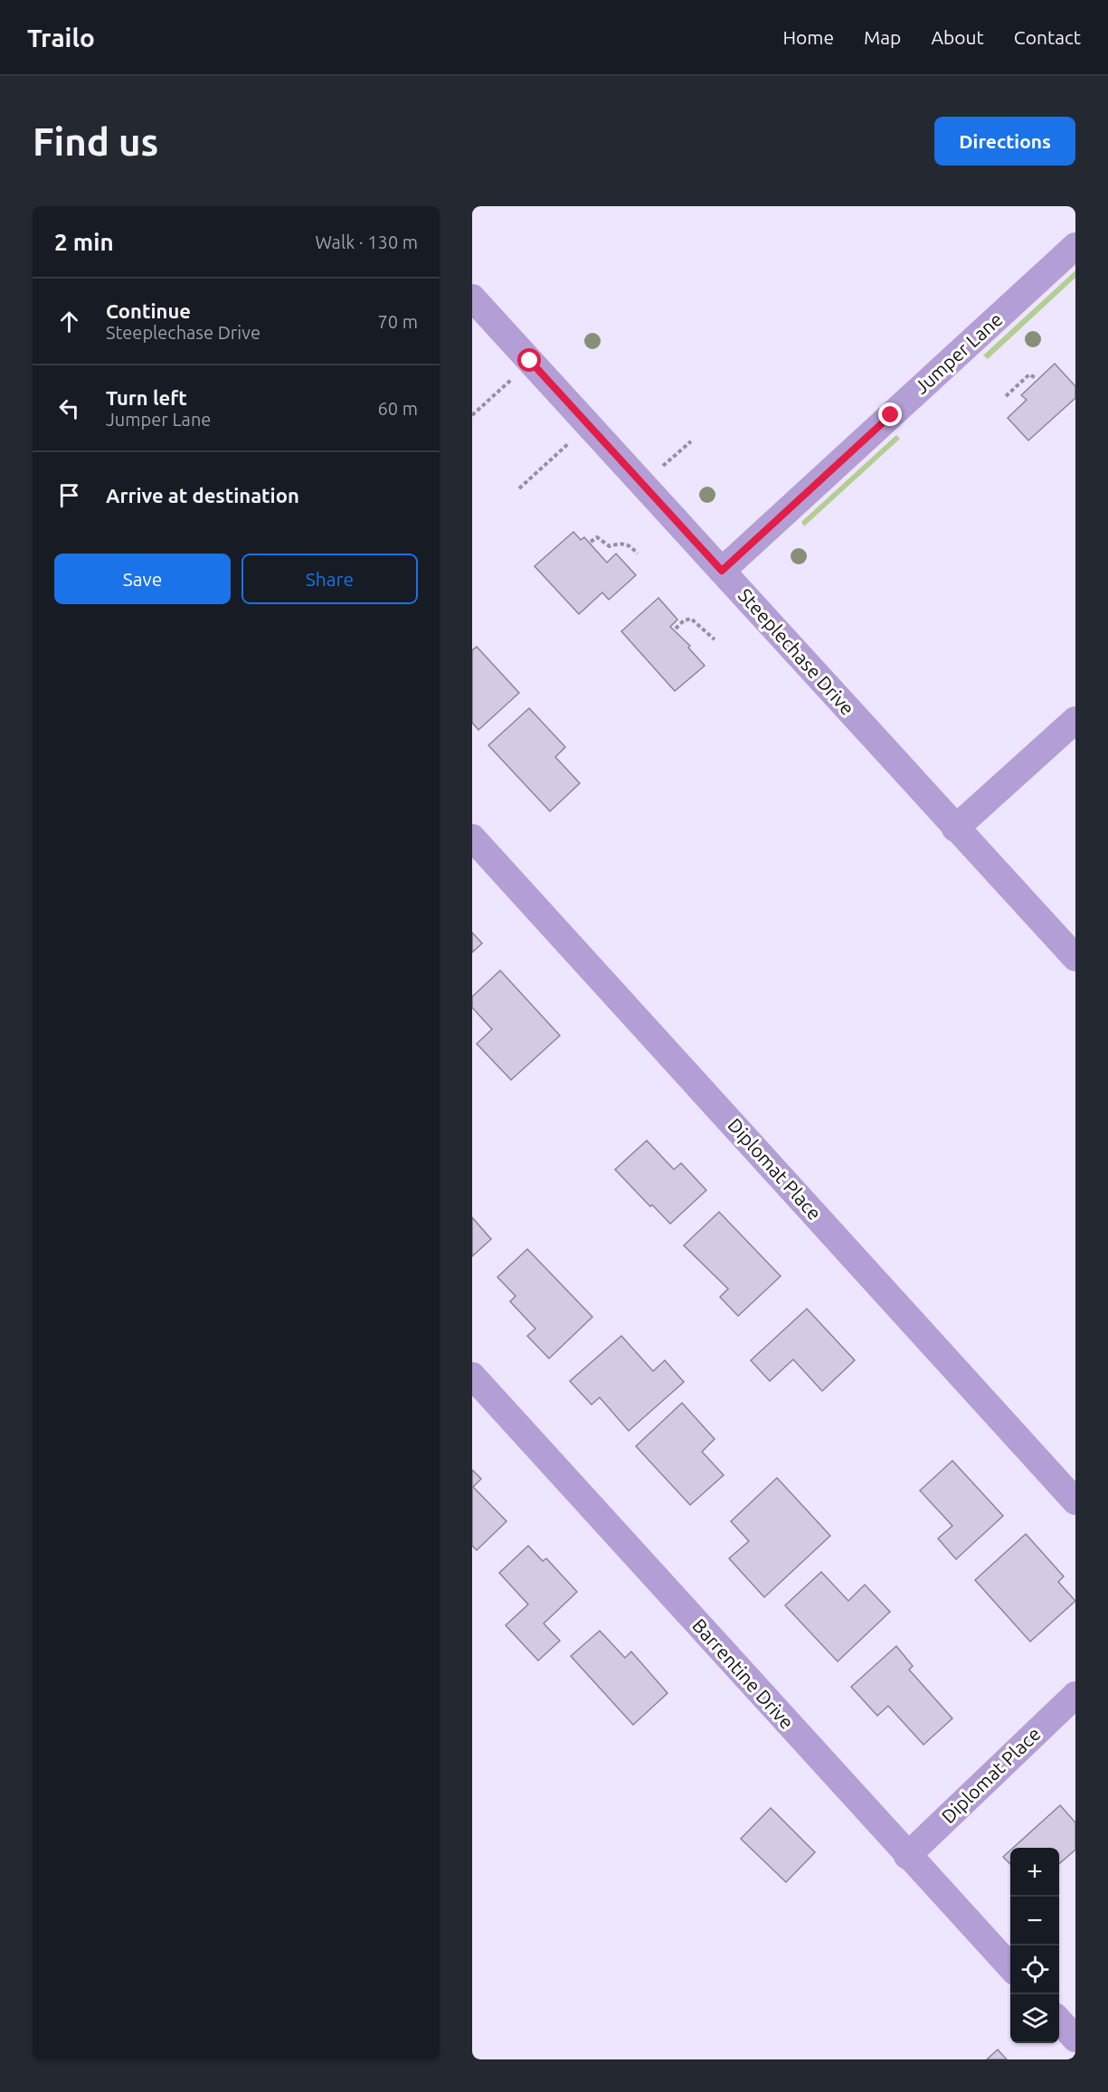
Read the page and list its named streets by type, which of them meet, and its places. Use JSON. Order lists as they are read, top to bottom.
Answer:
{
  "streets": {
    "street": [
      "Jumper Lane",
      "Steeplechase Drive",
      "Diplomat Place",
      "Barrentine Drive"
    ]
  },
  "crossings": [
    ["Jumper Lane", "Steeplechase Drive"],
    ["Diplomat Place", "Barrentine Drive"]
  ],
  "page": {
    "header": "Trailo",
    "nav": [
      "Home",
      "Map",
      "About",
      "Contact"
    ],
    "buttons": [
      "Directions",
      ["Save", "Share"]
    ],
    "title": "Find us",
    "heading": ["2 min", "Walk · 130 m"],
    "list": [
      ["Continue", "Steeplechase Drive", "70 m"],
      ["Turn left", "Jumper Lane", "60 m"],
      "Arrive at destination"
    ],
    "map_buttons": ["+", "−"]
  }
}
